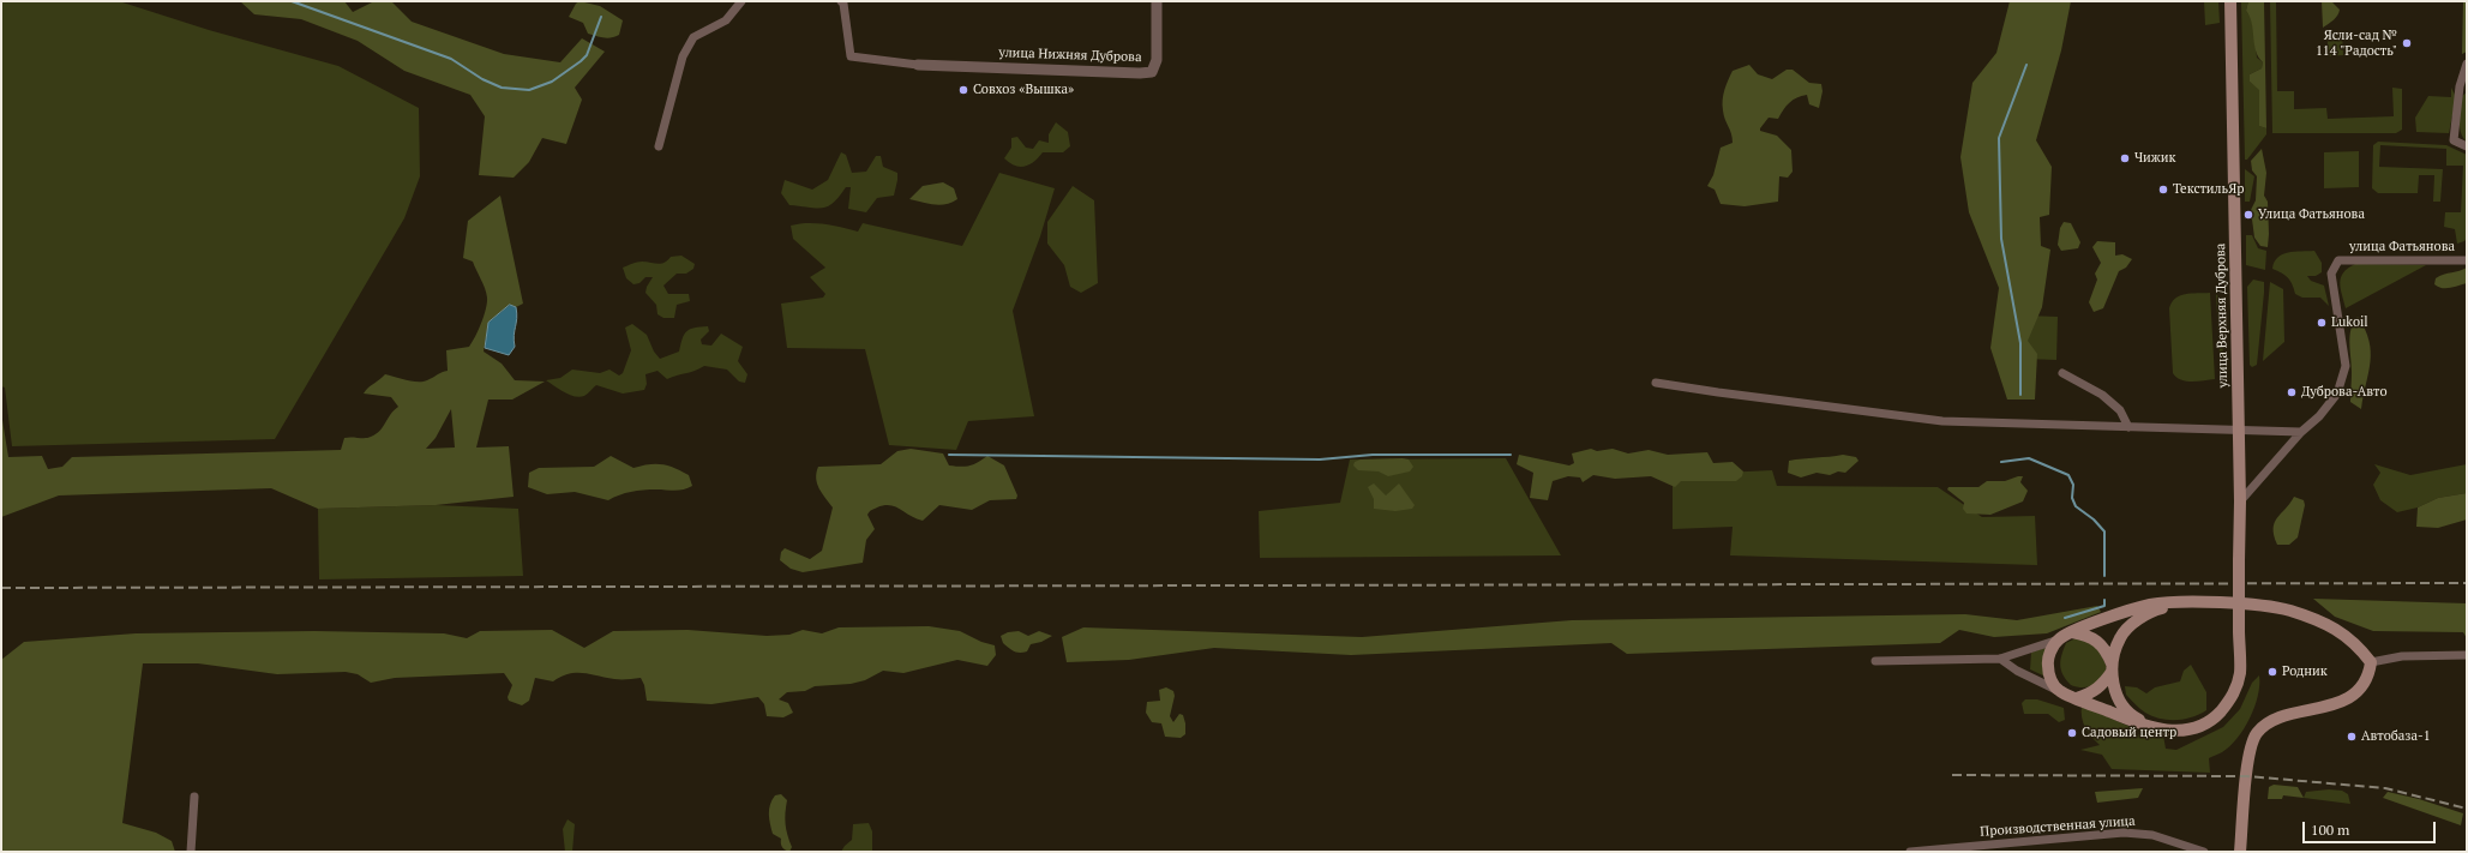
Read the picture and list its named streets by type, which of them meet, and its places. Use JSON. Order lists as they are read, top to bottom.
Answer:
{
  "streets": {
    "main road": ["улица Верхняя Дуброва"],
    "street": ["улица Нижняя Дуброва", "улица Фатьянова", "Производственная улица"]
  },
  "places": [
    "Ясли-сад № 114 \"Радость\"",
    "Совхоз «Вышка»",
    "Чижик",
    "ТекстильЯр",
    "Улица Фатьянова",
    "Lukoil",
    "Дуброва-Авто",
    "Родник",
    "Садовый центр",
    "Автобаза-1"
  ],
  "scale_bar": "100 m"
}
